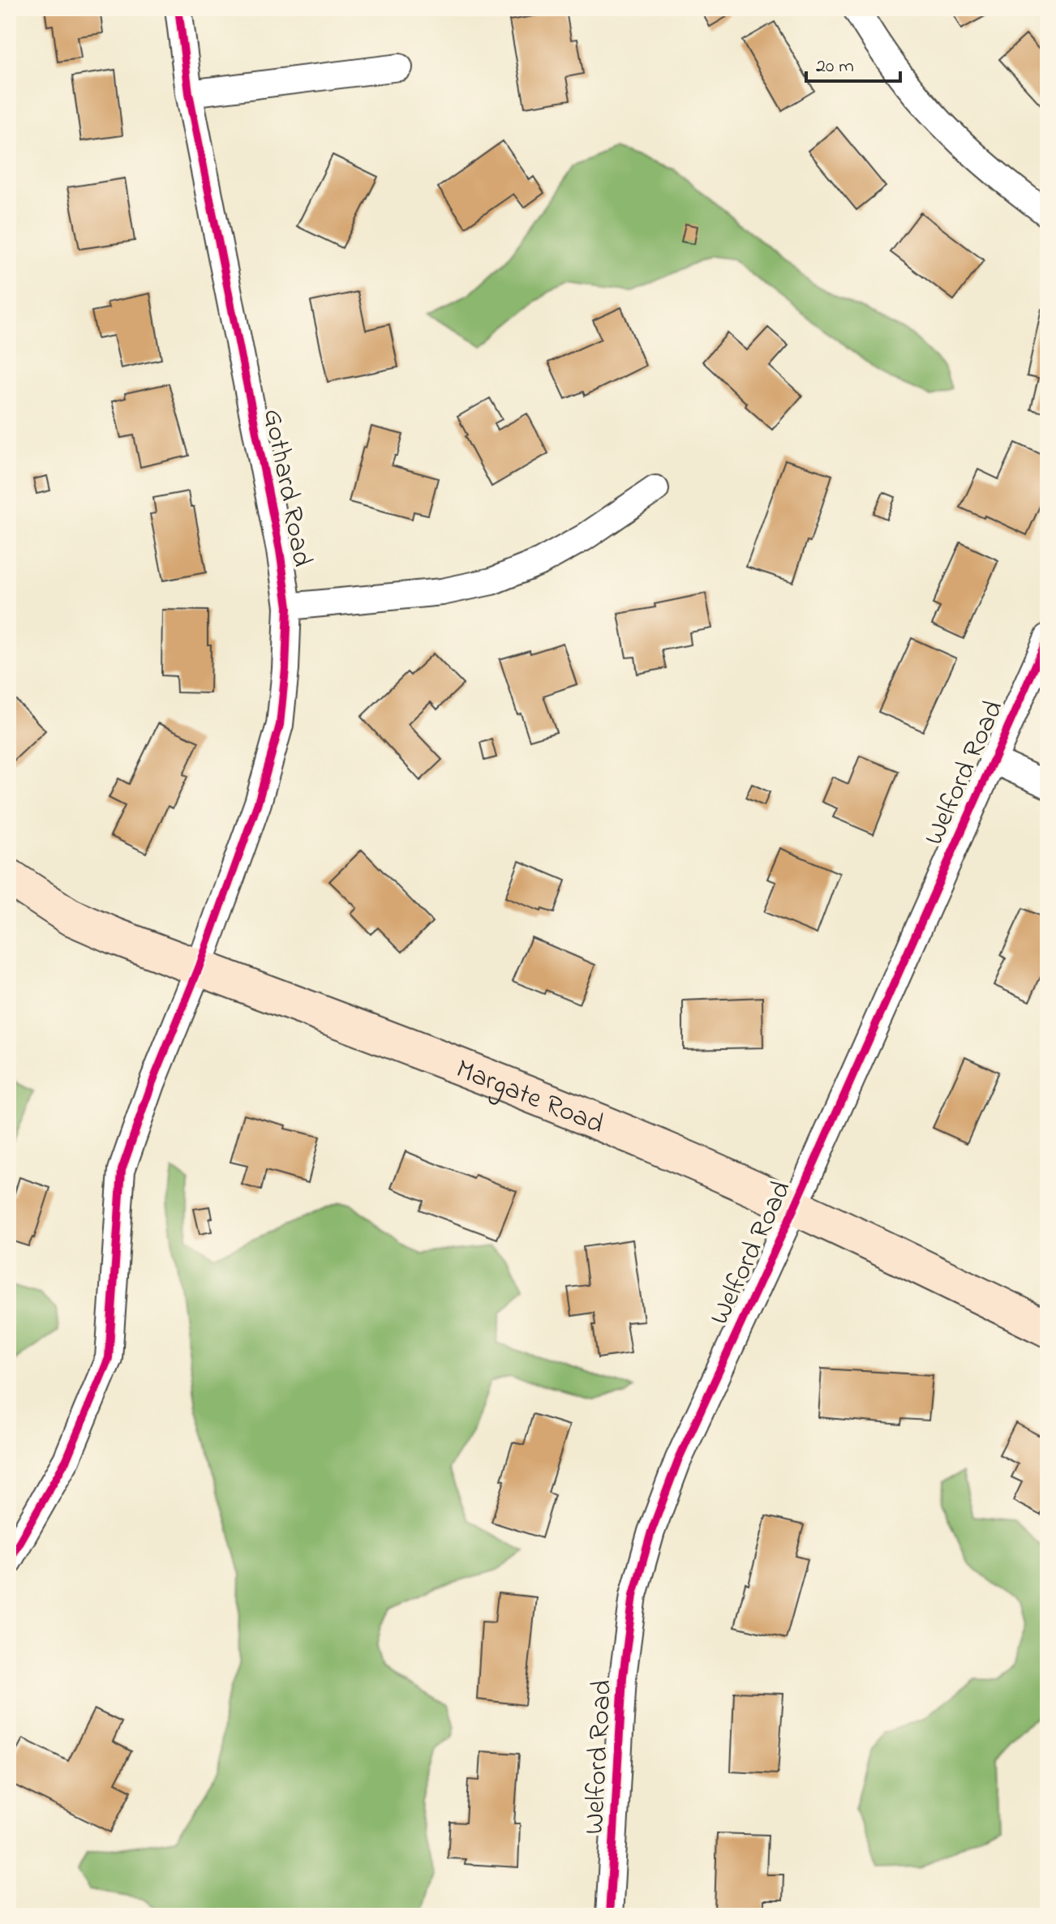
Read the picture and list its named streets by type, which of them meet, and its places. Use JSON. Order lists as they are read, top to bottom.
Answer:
{
  "streets": {
    "street": ["Gothard Road", "Welford Road", "Margate Road"]
  },
  "crossings": [
    ["Gothard Road", "Margate Road"],
    ["Welford Road", "Margate Road"]
  ],
  "scale_bar": "20 m"
}
